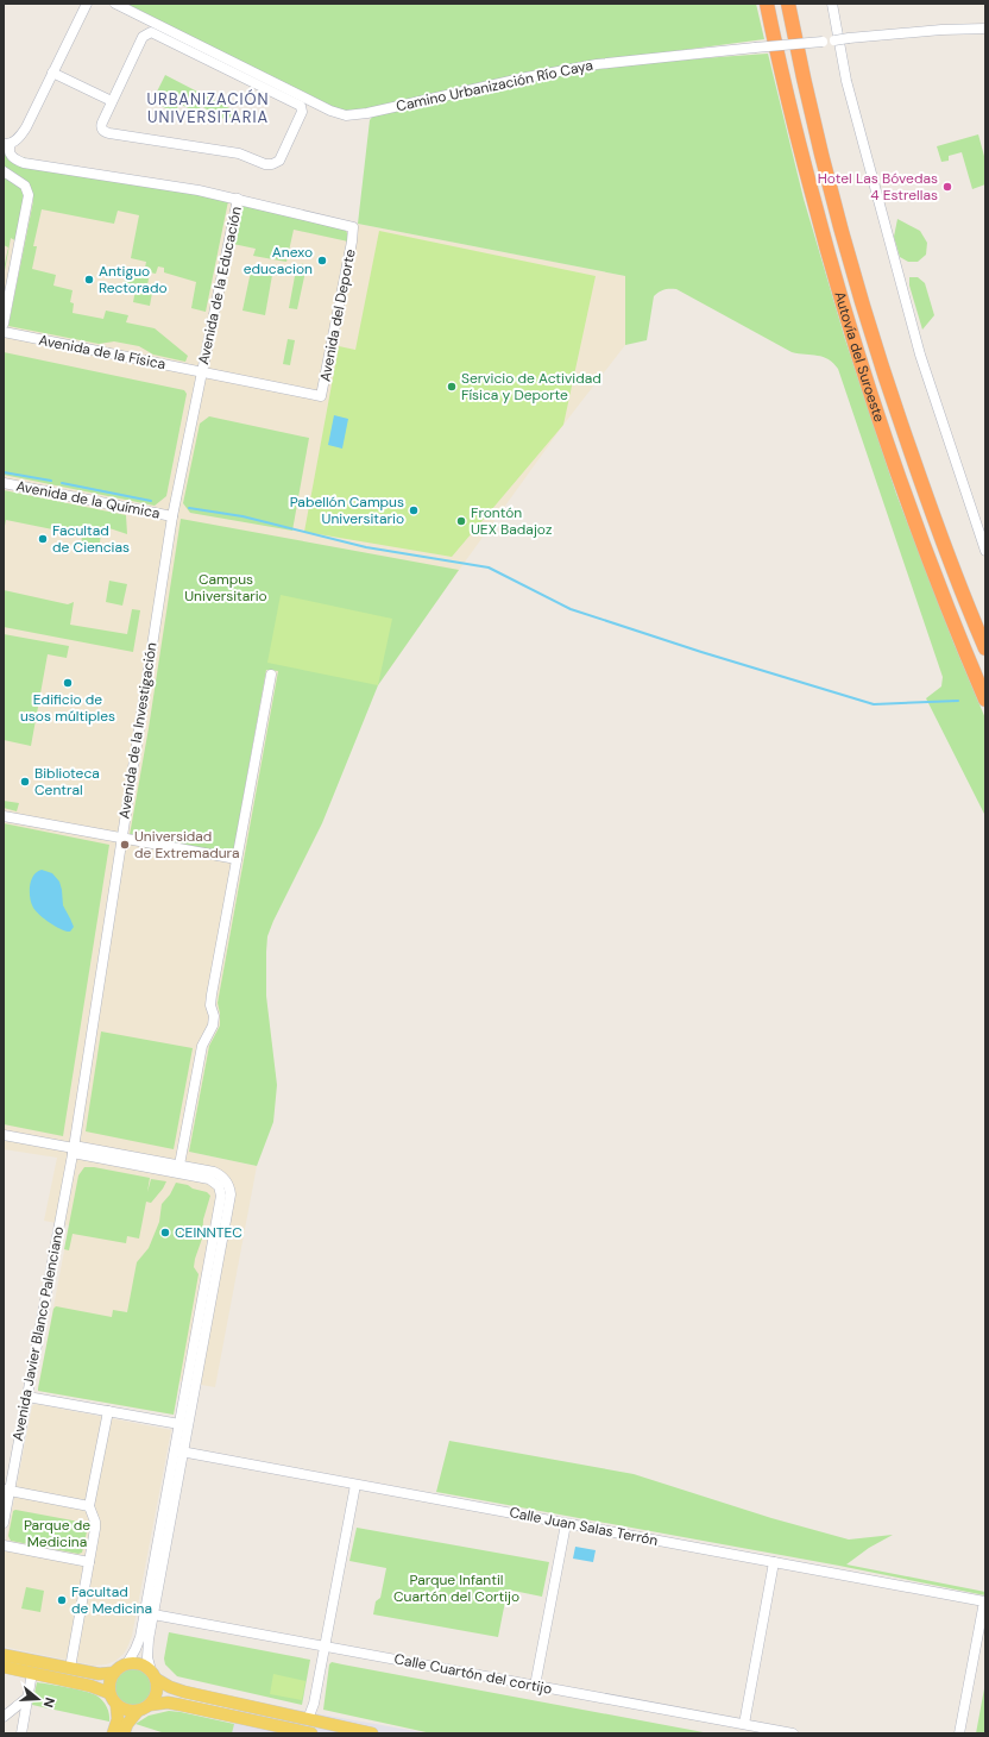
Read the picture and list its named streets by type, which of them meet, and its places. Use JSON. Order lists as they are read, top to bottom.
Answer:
{
  "streets": {
    "highway": ["Autovía del Suroeste"],
    "street": [
      "Camino Urbanización Río Caya",
      "Avenida de la Educación",
      "Avenida del Deporte",
      "Avenida de la Física",
      "Avenida de la Química",
      "Avenida de la Investigación",
      "Avenida Javier Blanco Palenciano",
      "Calle Juan Salas Terrón",
      "Calle Cuartón del cortijo"
    ]
  },
  "crossings": [
    ["Avenida de la Educación", "Avenida del Deporte"],
    ["Avenida de la Educación", "Avenida de la Física"],
    ["Avenida de la Educación", "Avenida de la Investigación"],
    ["Avenida del Deporte", "Avenida de la Física"],
    ["Avenida del Deporte", "Avenida de la Investigación"],
    ["Avenida de la Física", "Avenida de la Investigación"],
    ["Avenida de la Química", "Avenida de la Investigación"],
    ["Avenida de la Investigación", "Avenida Javier Blanco Palenciano"]
  ],
  "districts": ["URBANIZACIÓN UNIVERSITARIA"],
  "parks": ["Campus Universitario", "Parque de Medicina", "Parque Infantil Cuartón del Cortijo"],
  "places": [
    "Hotel Las Bóvedas 4 Estrellas",
    "Anexo educacion",
    "Antiguo Rectorado",
    "Servicio de Actividad Física y Deporte",
    "Pabellón Campus Universitario",
    "Frontón UEX Badajoz",
    "Facultad de Ciencias",
    "Edificio de usos múltiples",
    "Biblioteca Central",
    "Universidad de Extremadura",
    "CEINNTEC",
    "Facultad de Medicina"
  ],
  "north": "right"
}
